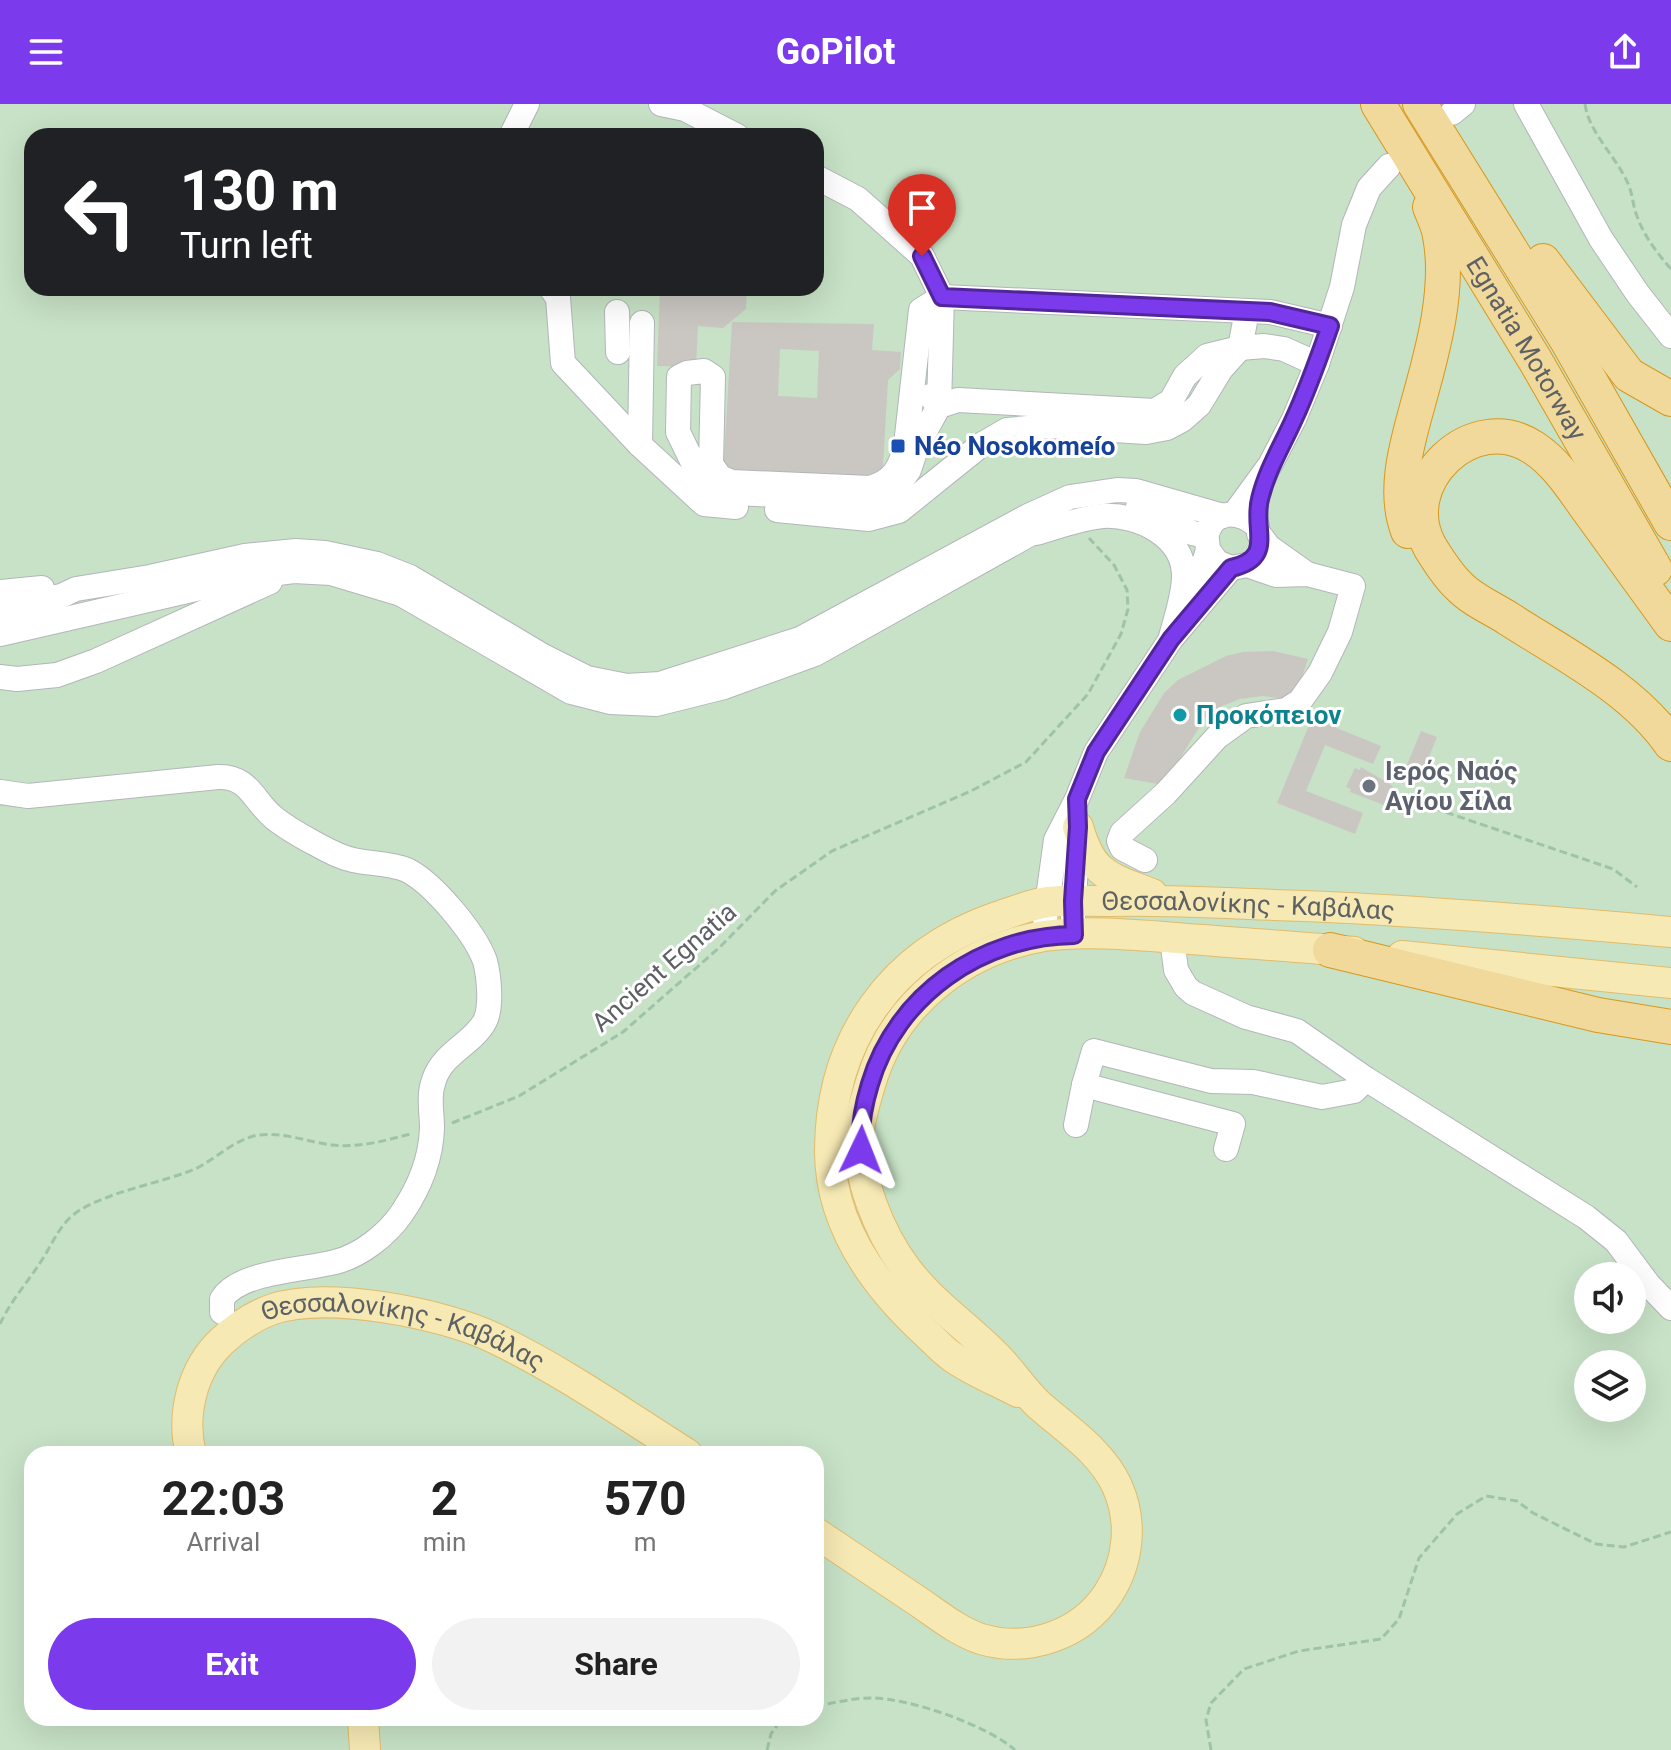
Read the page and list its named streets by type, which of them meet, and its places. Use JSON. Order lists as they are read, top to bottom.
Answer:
{
  "streets": {
    "highway": ["Egnatia Motorway"],
    "main road": ["Θεσσαλονίκης - Καβάλας"],
    "path": ["Ancient Egnatia"]
  },
  "places": {
    "transit": ["Néo Nosokomeío"],
    "other": ["Προκόπειον", "Ιερός Ναός Αγίου Σίλα"]
  },
  "page": {
    "header": "GoPilot",
    "turn": ["130 m", "Turn left"],
    "eta": [
      "22:03",
      "Arrival",
      "2",
      "min",
      "570",
      "m"
    ],
    "buttons": ["Exit", "Share"]
  }
}
